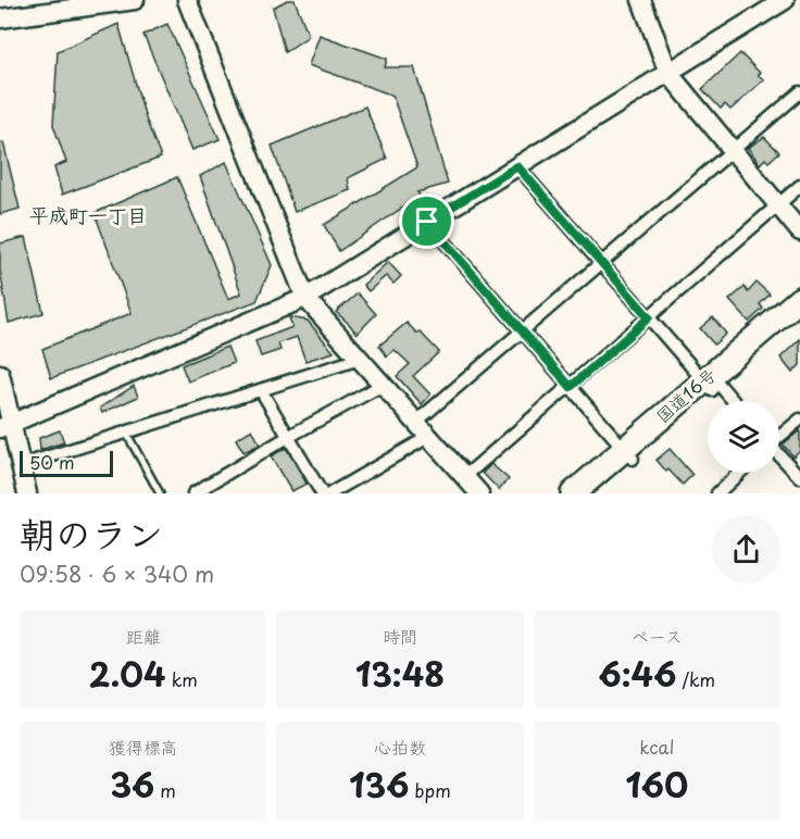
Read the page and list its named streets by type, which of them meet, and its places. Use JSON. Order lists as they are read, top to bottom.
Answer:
{
  "streets": {
    "highway": ["国道16号"]
  },
  "districts": ["平成町一丁目"],
  "scale_bar": "50 m",
  "page": {
    "scale": "50 m",
    "heading": ["朝のラン", "09:58 · 6 × 340 m"],
    "stats": [
      ["距離", "2.04 km"],
      ["時間", "13:48"],
      ["ペース", "6:46 /km"],
      ["獲得標高", "36 m"],
      ["心拍数", "136 bpm"],
      ["kcal", "160"]
    ]
  }
}
